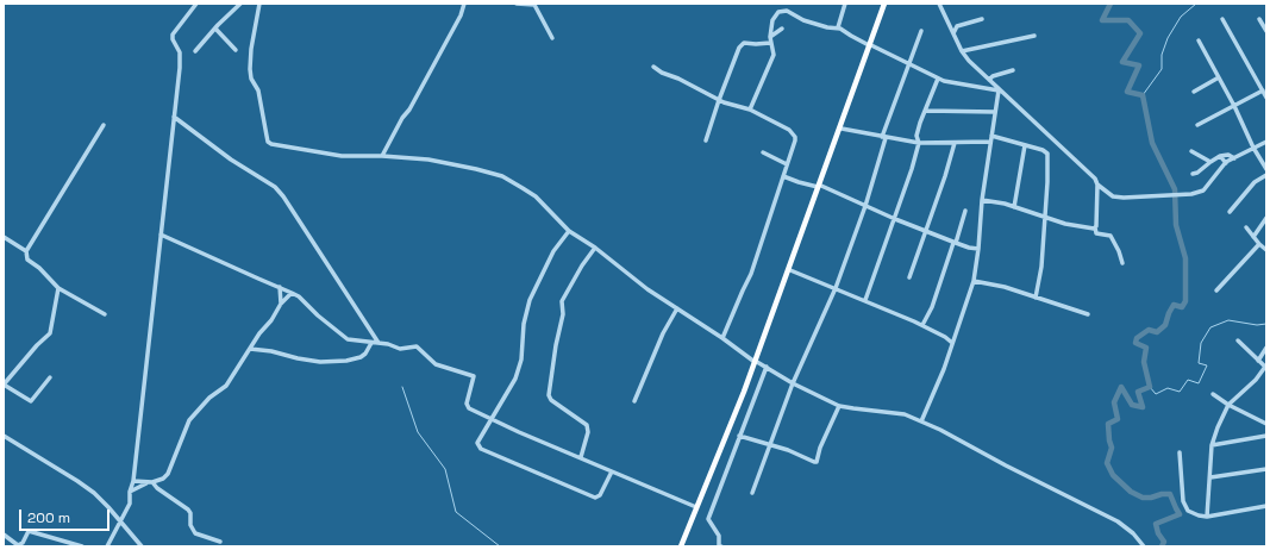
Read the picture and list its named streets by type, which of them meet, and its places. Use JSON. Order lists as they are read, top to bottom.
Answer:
{
  "scale_bar": "200 m"
}
